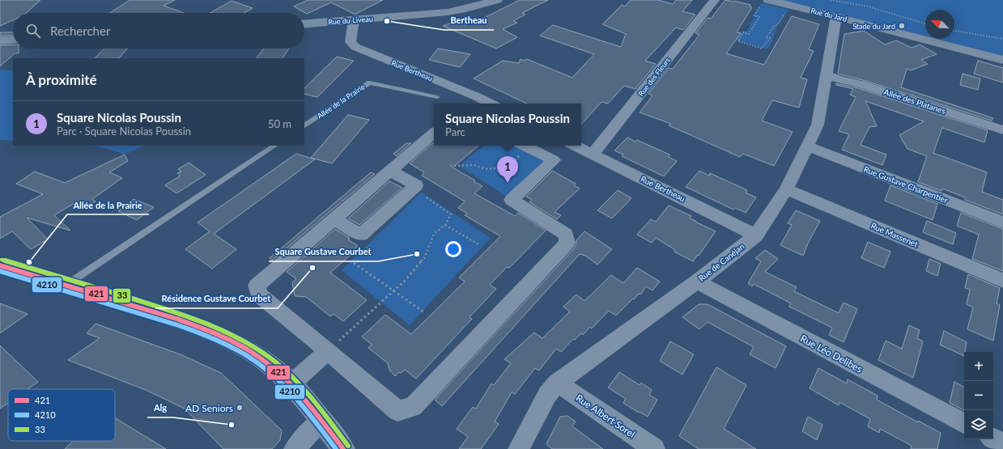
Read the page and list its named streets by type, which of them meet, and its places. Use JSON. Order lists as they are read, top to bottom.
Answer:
{
  "streets": {
    "street": [
      "Rue du Jard",
      "Rue du Liveau",
      "Rue Bertheau",
      "Rue des Fleurs",
      "Allée des Platanes",
      "Rue Gustave Charpentier",
      "Rue Massenet",
      "Rue de Canéjan",
      "Rue Léo Delibes",
      "Rue Albert Sorel"
    ],
    "lane": ["Allée de la Prairie"]
  },
  "crossings": [
    ["Rue du Jard", "Rue de Canéjan"],
    ["Rue du Liveau", "Rue Bertheau"],
    ["Rue Bertheau", "Rue des Fleurs"],
    ["Rue Bertheau", "Rue de Canéjan"],
    ["Allée des Platanes", "Rue de Canéjan"],
    ["Rue Gustave Charpentier", "Rue de Canéjan"],
    ["Rue Massenet", "Rue de Canéjan"],
    ["Rue de Canéjan", "Rue Léo Delibes"],
    ["Rue de Canéjan", "Rue Albert Sorel"]
  ],
  "places": [
    "Bertheau",
    "Stade du Jard",
    "Square Gustave Courbet",
    "Allée de la Prairie",
    "Résidence Gustave Courbet",
    "AD Seniors",
    "Alg"
  ],
  "lines": ["transit line 33", "transit line 421", "transit line 4210"],
  "legend": ["421", "4210", "33"],
  "north": "top left",
  "page": {
    "search": "Rechercher",
    "heading": "À proximité",
    "list": [
      {
        "mark": "1",
        "name": "Square Nicolas Poussin",
        "note": "Parc · Square Nicolas Poussin",
        "value": "50 m"
      }
    ],
    "popup": ["Square Nicolas Poussin", "Parc"],
    "pins": "1",
    "map_buttons": ["+", "−"]
  }
}
